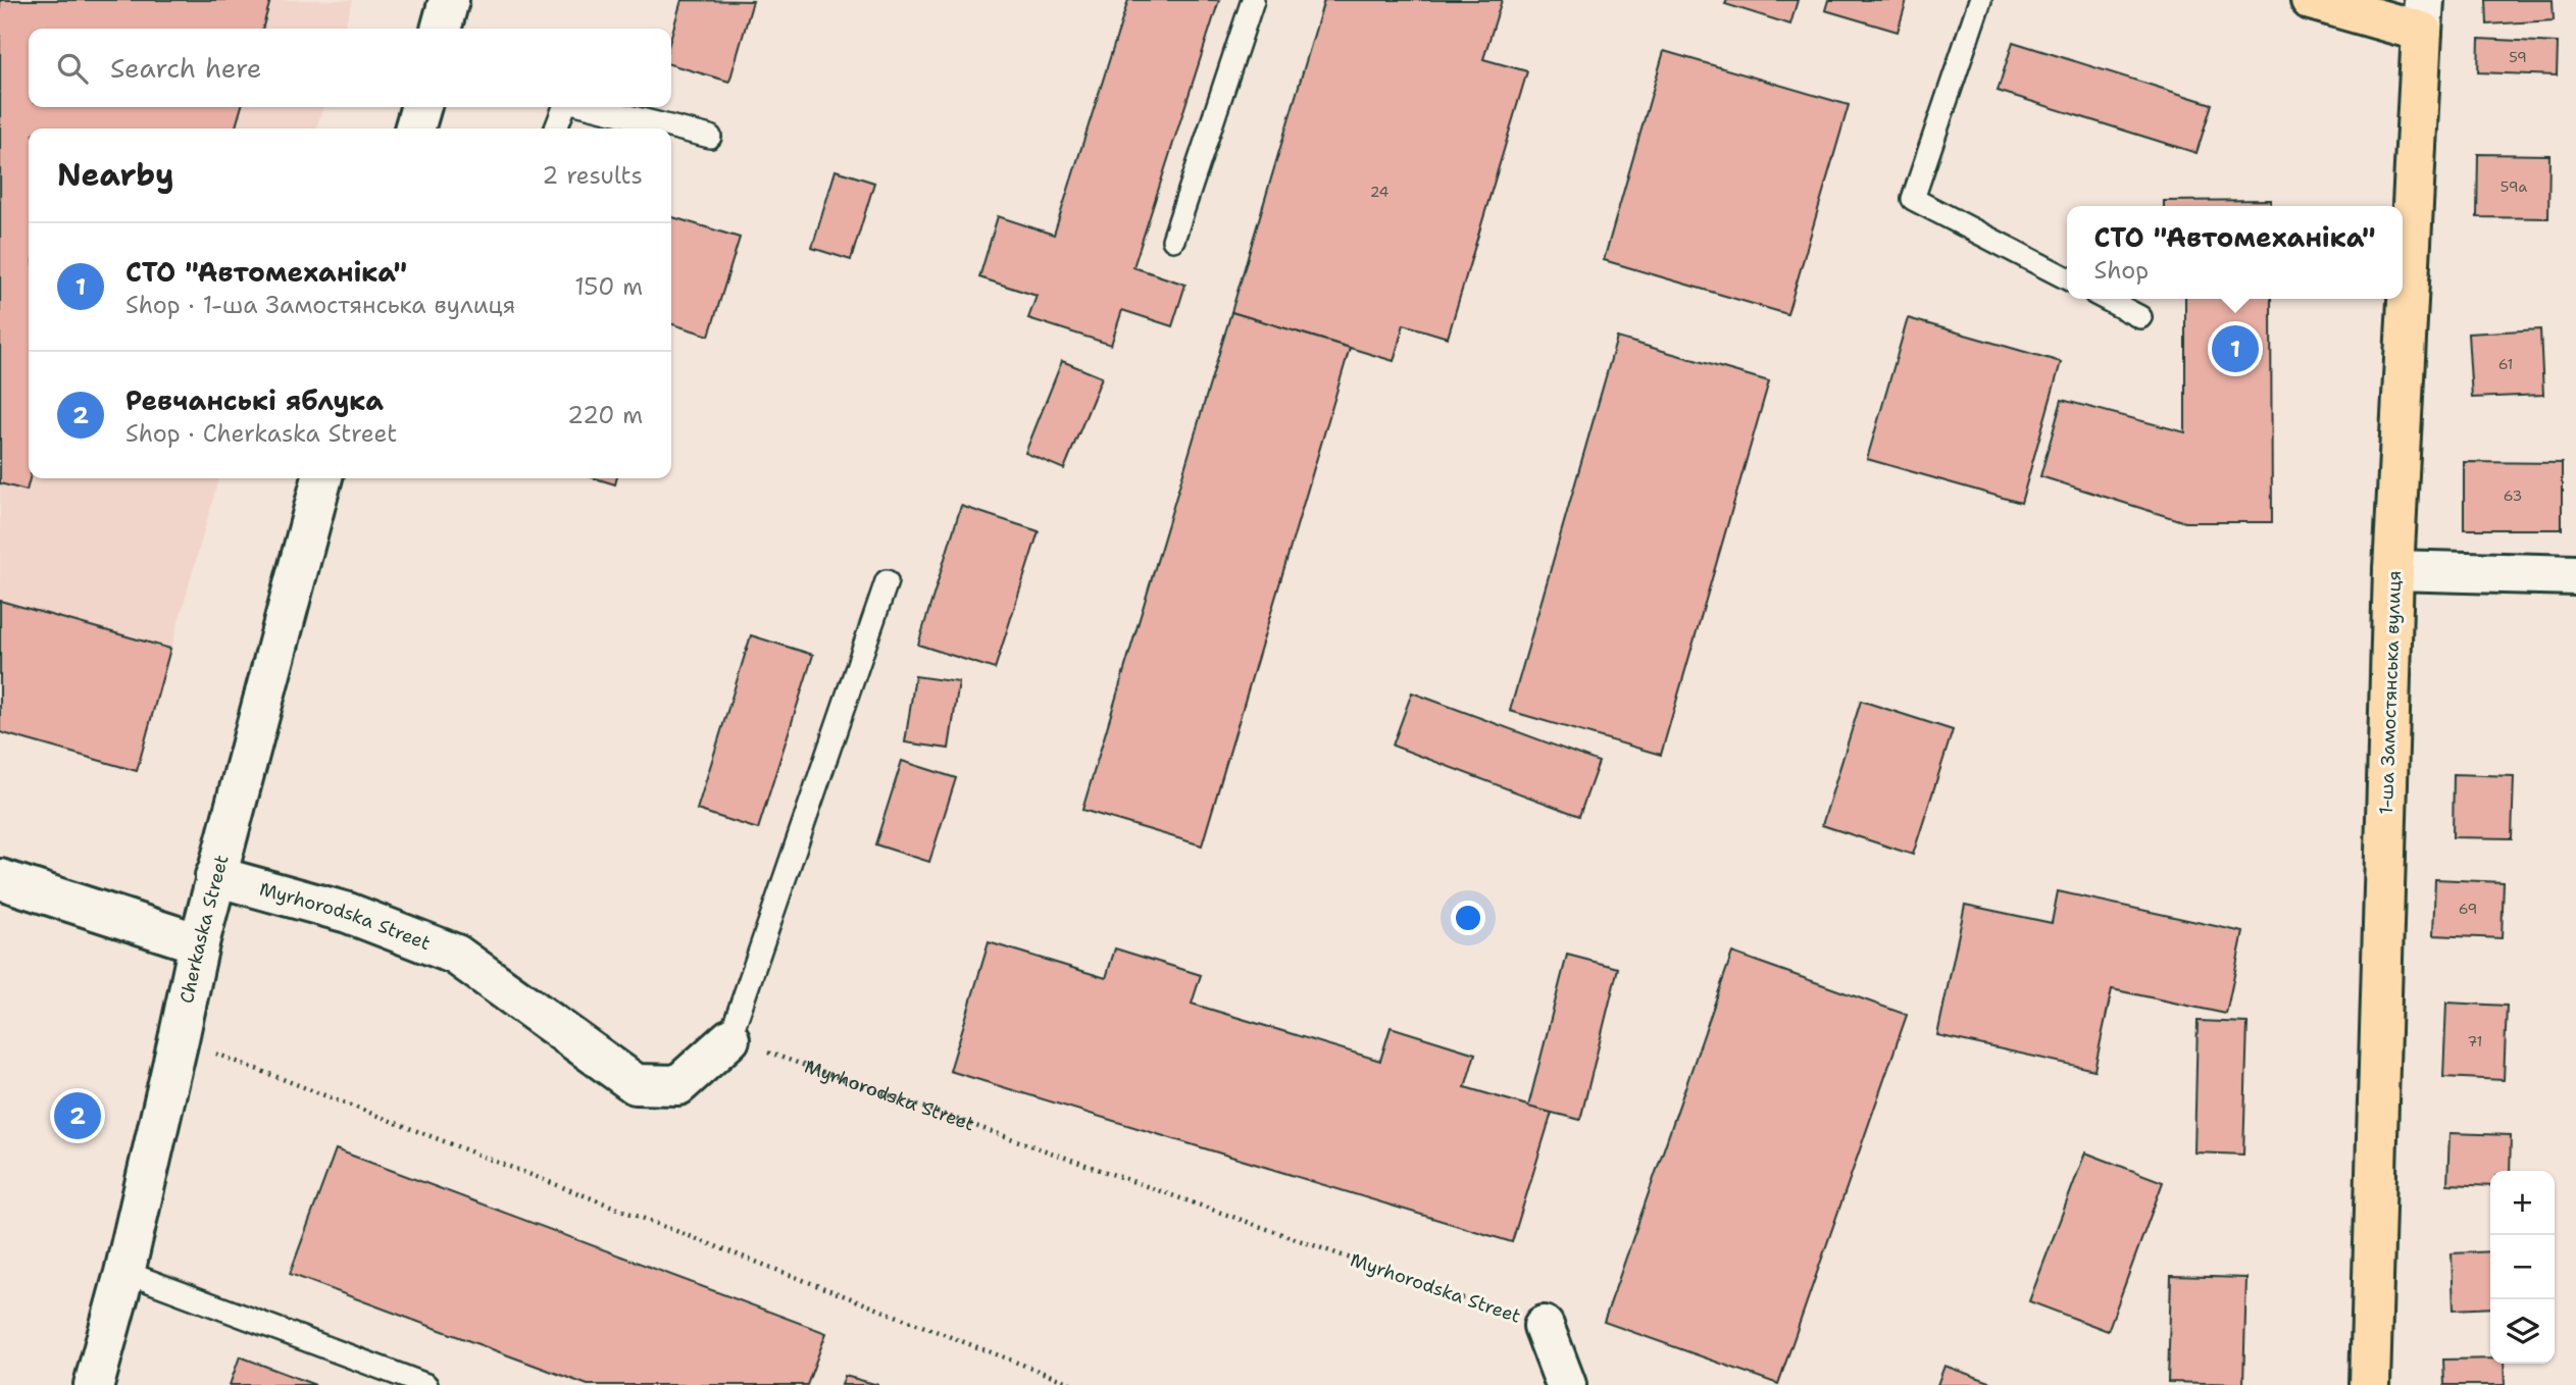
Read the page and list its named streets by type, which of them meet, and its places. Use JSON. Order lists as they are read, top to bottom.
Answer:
{
  "streets": {
    "main road": ["1-ша Замостянська вулиця"],
    "street": ["Myrhorodska Street", "Cherkaska Street"]
  },
  "crossings": [
    ["Myrhorodska Street", "Cherkaska Street"]
  ],
  "house_numbers": [
    "59",
    "59а",
    "24",
    "61",
    "63",
    "69",
    "71"
  ],
  "page": {
    "search": "Search here",
    "heading": ["Nearby", "2 results"],
    "popup": ["СТО \"Автомеханіка\"", "Shop"],
    "list": [
      {
        "mark": "1",
        "name": "СТО \"Автомеханіка\"",
        "note": "Shop · 1-ша Замостянська вулиця",
        "value": "150 m"
      },
      {
        "mark": "2",
        "name": "Ревчанські яблука",
        "note": "Shop · Cherkaska Street",
        "value": "220 m"
      }
    ],
    "pins": ["1", "2"],
    "map_buttons": ["+", "−"]
  }
}
